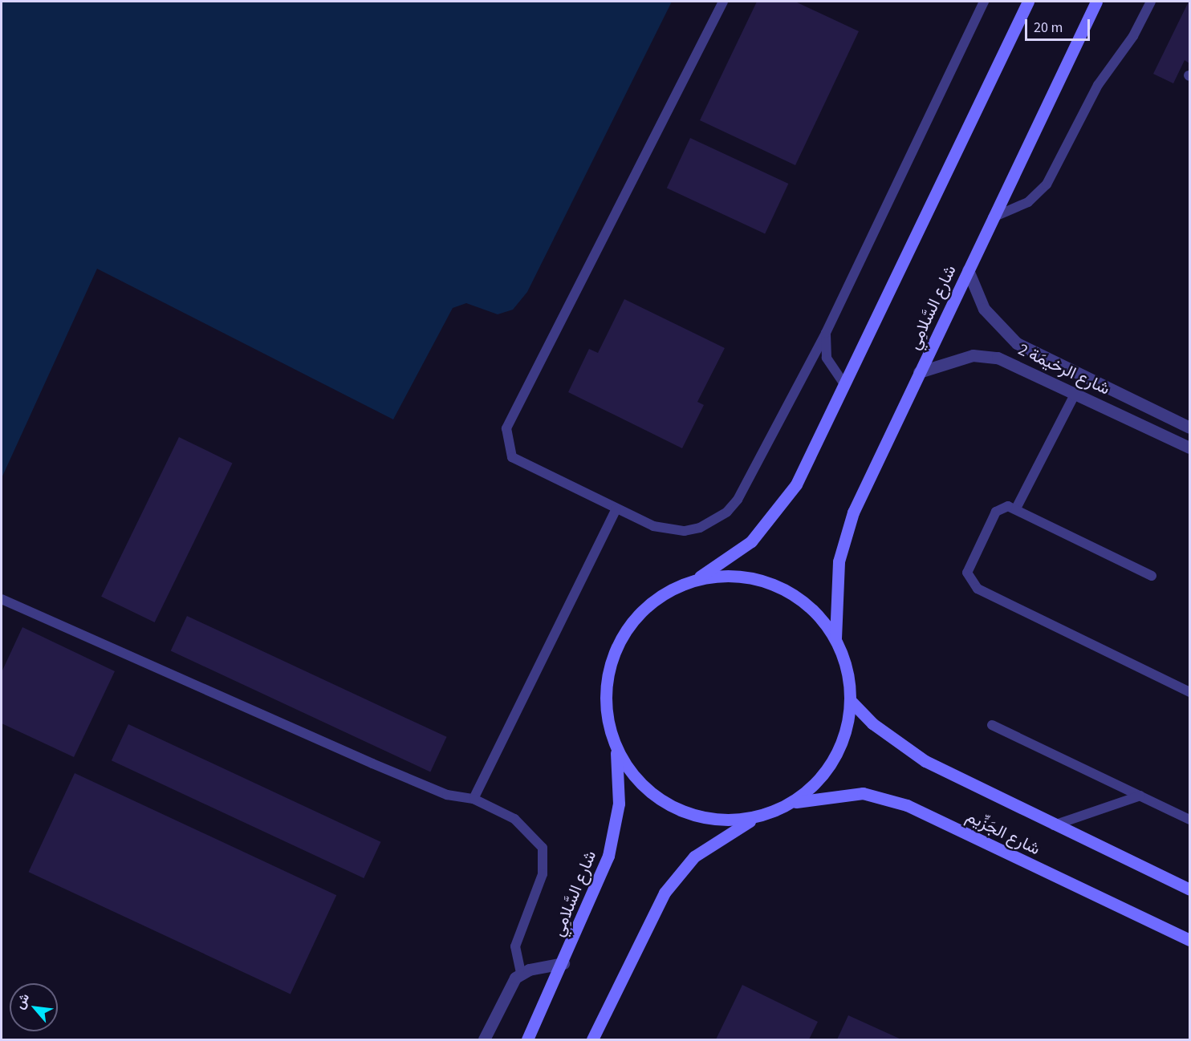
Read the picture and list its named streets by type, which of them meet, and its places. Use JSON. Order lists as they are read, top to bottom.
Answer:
{
  "streets": {
    "street": ["شارع السَّلامِي", "شارع الرخيمَة 2", "شارع الجَزِّيم"]
  },
  "crossings": [
    ["شارع السَّلامِي", "شارع الرخيمَة 2"]
  ],
  "scale_bar": "20 m",
  "north": "top left"
}
